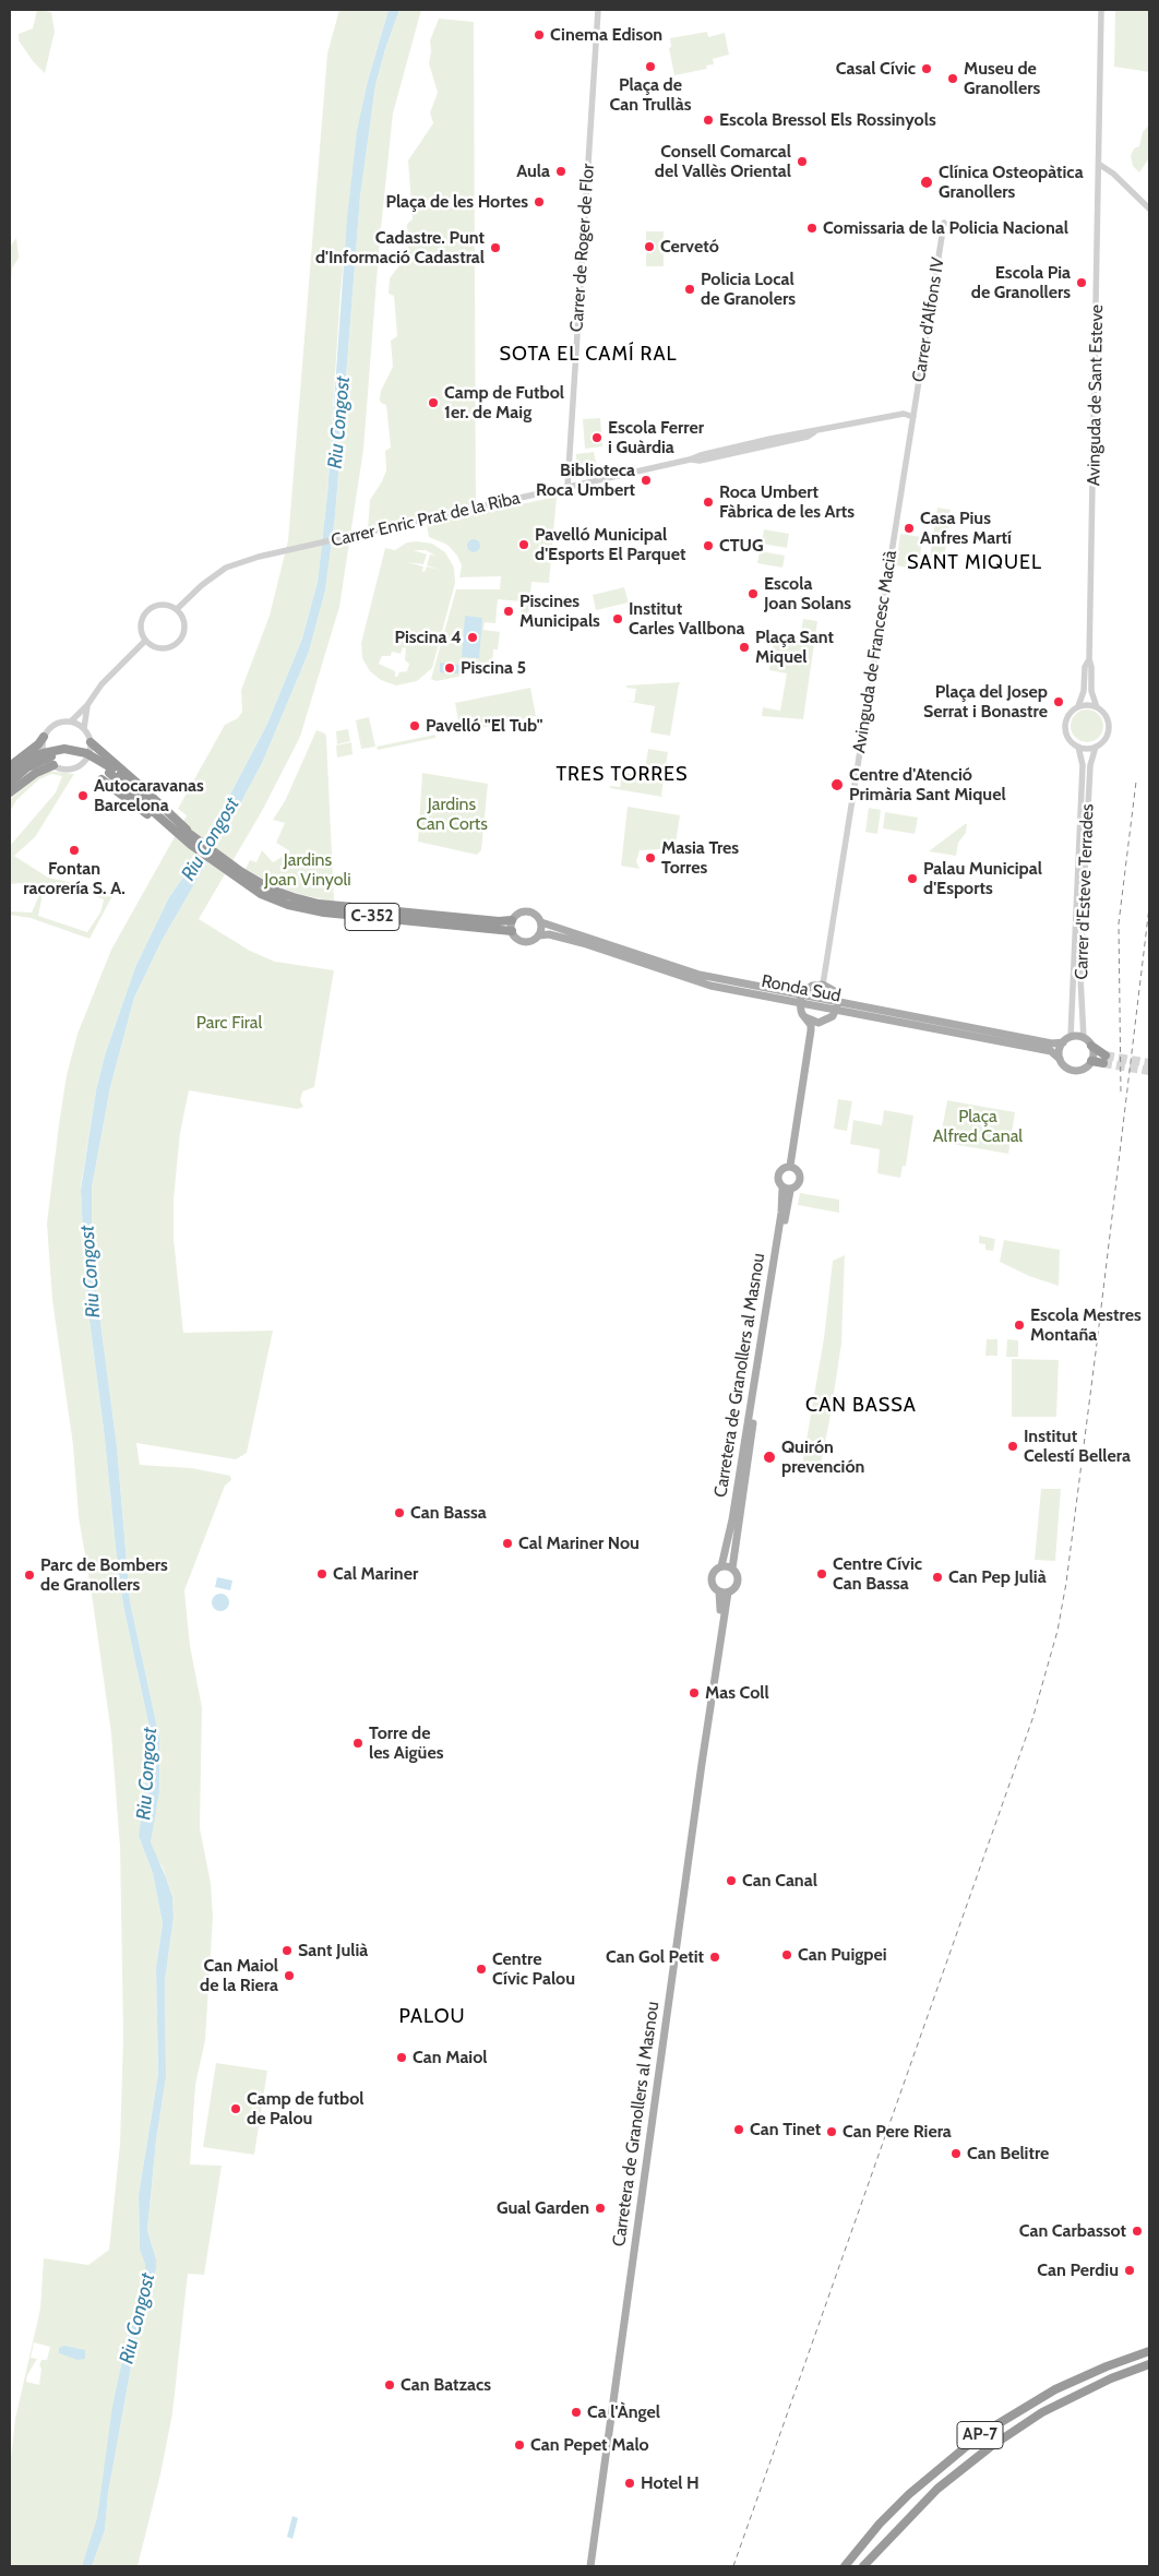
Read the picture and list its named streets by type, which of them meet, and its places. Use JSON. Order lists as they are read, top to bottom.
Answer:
{
  "streets": {
    "highway": ["C-352", "AP-7"],
    "main road": ["Ronda Sud", "Carretera de Granollers al Masnou"],
    "street": [
      "Carrer de Roger de Flor",
      "Carrer d'Alfons IV",
      "Avinguda de Sant Esteve",
      "Carrer Enric Prat de la Riba",
      "Avinguda de Francesc Macià",
      "Carrer d'Esteve Terrades"
    ]
  },
  "crossings": [
    ["Carrer de Roger de Flor", "Carrer Enric Prat de la Riba"],
    ["Carrer d'Alfons IV", "Carrer Enric Prat de la Riba"],
    ["Carrer d'Alfons IV", "Avinguda de Francesc Macià"],
    ["Avinguda de Sant Esteve", "Carrer d'Esteve Terrades"],
    ["Carrer Enric Prat de la Riba", "Avinguda de Francesc Macià"],
    ["Carrer d'Esteve Terrades", "C-352"],
    ["Carrer d'Esteve Terrades", "Ronda Sud"],
    ["C-352", "Ronda Sud"]
  ],
  "districts": [
    "SOTA EL CAMÍ RAL",
    "SANT MIQUEL",
    "TRES TORRES",
    "CAN BASSA",
    "PALOU"
  ],
  "water": ["Riu Congost"],
  "parks": [
    "Jardins Can Corts",
    "Jardins Joan Vinyoli",
    "Parc Firal",
    "Plaça Alfred Canal"
  ],
  "places": [
    "Cinema Edison",
    "Plaça de Can Trullàs",
    "Casal Cívic",
    "Museu de Granollers",
    "Escola Bressol Els Rossinyols",
    "Consell Comarcal del Vallès Oriental",
    "Aula",
    "Clínica Osteopàtica Granollers",
    "Plaça de les Hortes",
    "Comissaria de la Policia Nacional",
    "Cervetó",
    "Cadastre. Punt d'Informació Cadastral",
    "Escola Pia de Granollers",
    "Policia Local de Granolers",
    "Camp de Futbol 1er. de Maig",
    "Escola Ferrer i Guàrdia",
    "Biblioteca Roca Umbert",
    "Roca Umbert Fàbrica de les Arts",
    "Casa Pius Anfres Martí",
    "Pavelló Municipal d'Esports El Parquet",
    "CTUG",
    "Escola Joan Solans",
    "Piscines Municipals",
    "Institut Carles Vallbona",
    "Piscina 4",
    "Plaça Sant Miquel",
    "Piscina 5",
    "Plaça del Josep Serrat i Bonastre",
    "Pavelló \"El Tub\"",
    "Centre d'Atenció Primària Sant Miquel",
    "Autocaravanas Barcelona",
    "Fontan racorería S. A.",
    "Masia Tres Torres",
    "Palau Municipal d'Esports",
    "Escola Mestres Montaña",
    "Institut Celestí Bellera",
    "Quirón prevención",
    "Can Bassa",
    "Cal Mariner Nou",
    "Cal Mariner",
    "Centre Cívic Can Bassa",
    "Parc de Bombers de Granollers",
    "Can Pep Julià",
    "Mas Coll",
    "Torre de les Aigües",
    "Can Canal",
    "Sant Julià",
    "Can Puigpei",
    "Can Gol Petit",
    "Centre Cívic Palou",
    "Can Maiol de la Riera",
    "Can Maiol",
    "Camp de futbol de Palou",
    "Can Tinet",
    "Can Pere Riera",
    "Can Belitre",
    "Gual Garden",
    "Can Carbassot",
    "Can Perdiu",
    "Can Batzacs",
    "Ca l'Àngel",
    "Can Pepet Malo",
    "Hotel H"
  ]
}
